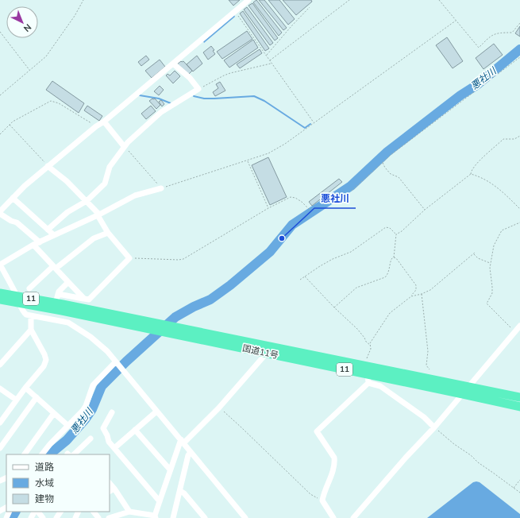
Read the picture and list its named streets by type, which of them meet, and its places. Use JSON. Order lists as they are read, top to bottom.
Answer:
{
  "streets": {
    "highway": ["11", "国道11号"]
  },
  "water": ["悪社川"],
  "places": ["悪社川"],
  "legend": ["道路", "水域", "建物"],
  "north": "bottom right"
}
